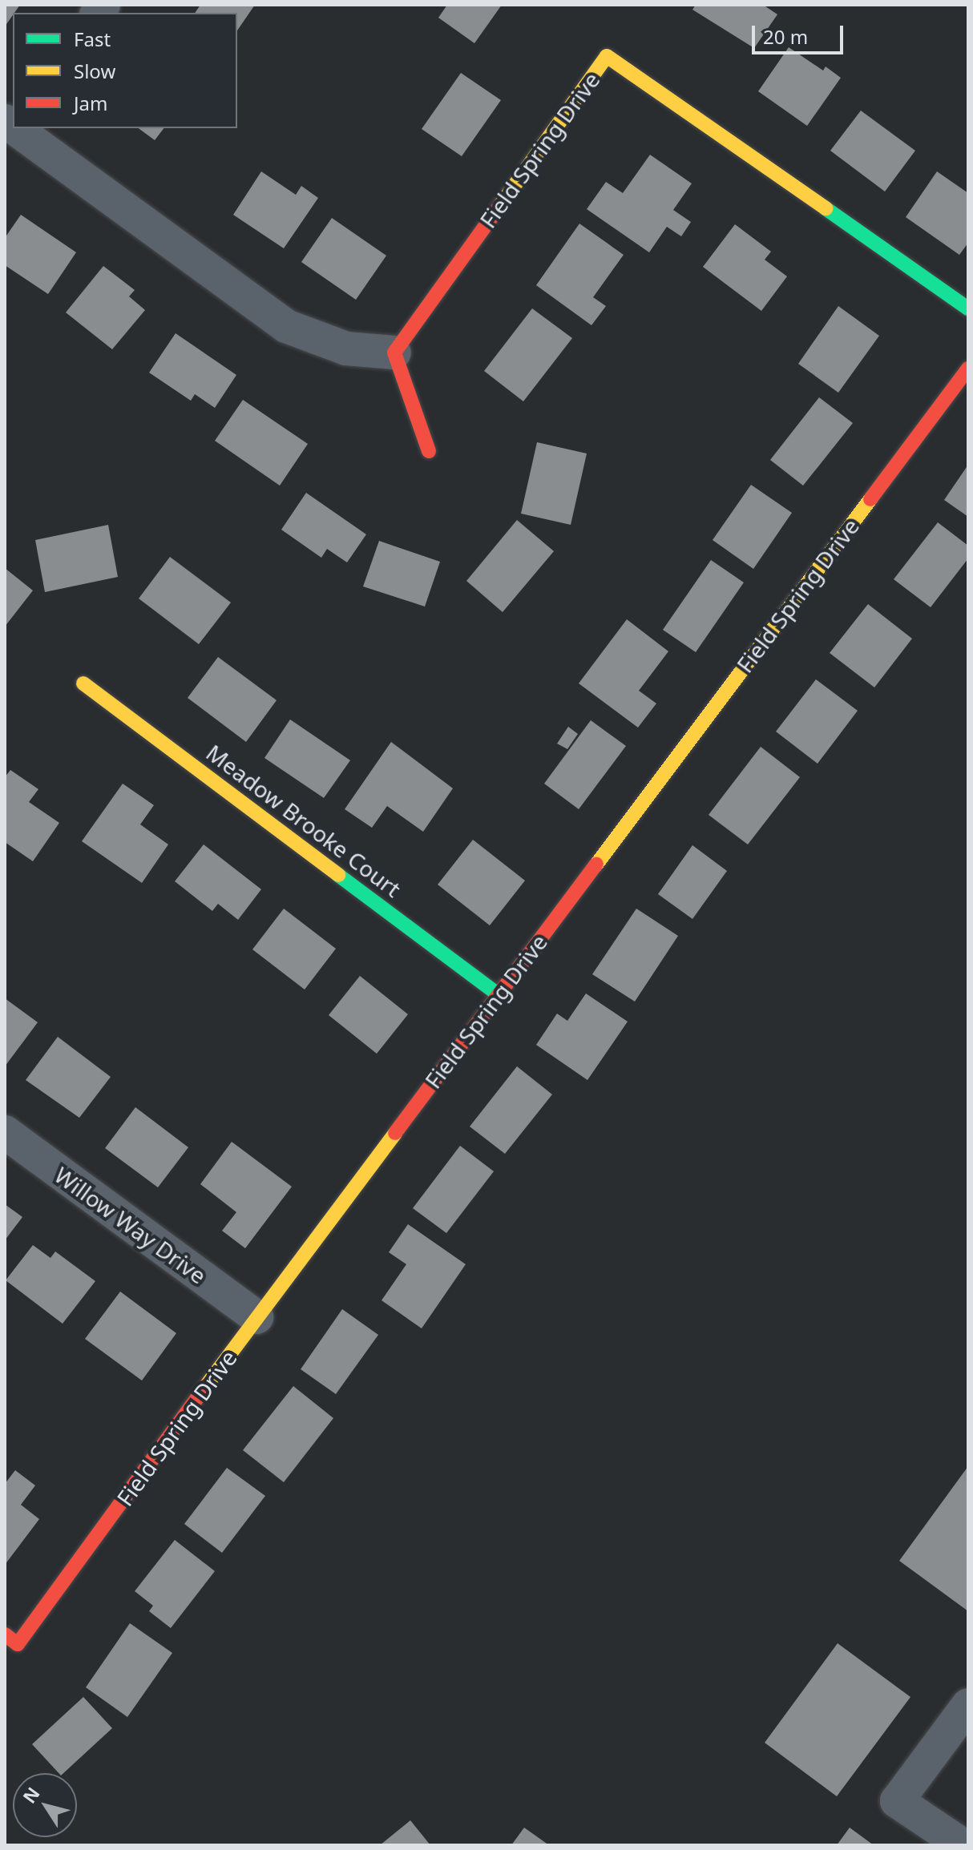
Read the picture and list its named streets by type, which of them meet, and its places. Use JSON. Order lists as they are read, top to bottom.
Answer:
{
  "streets": {
    "street": ["Field Spring Drive", "Meadow Brooke Court", "Willow Way Drive"]
  },
  "crossings": [
    ["Field Spring Drive", "Meadow Brooke Court"],
    ["Field Spring Drive", "Willow Way Drive"]
  ],
  "legend": ["Fast", "Slow", "Jam"],
  "scale_bar": "20 m",
  "north": "top left"
}
